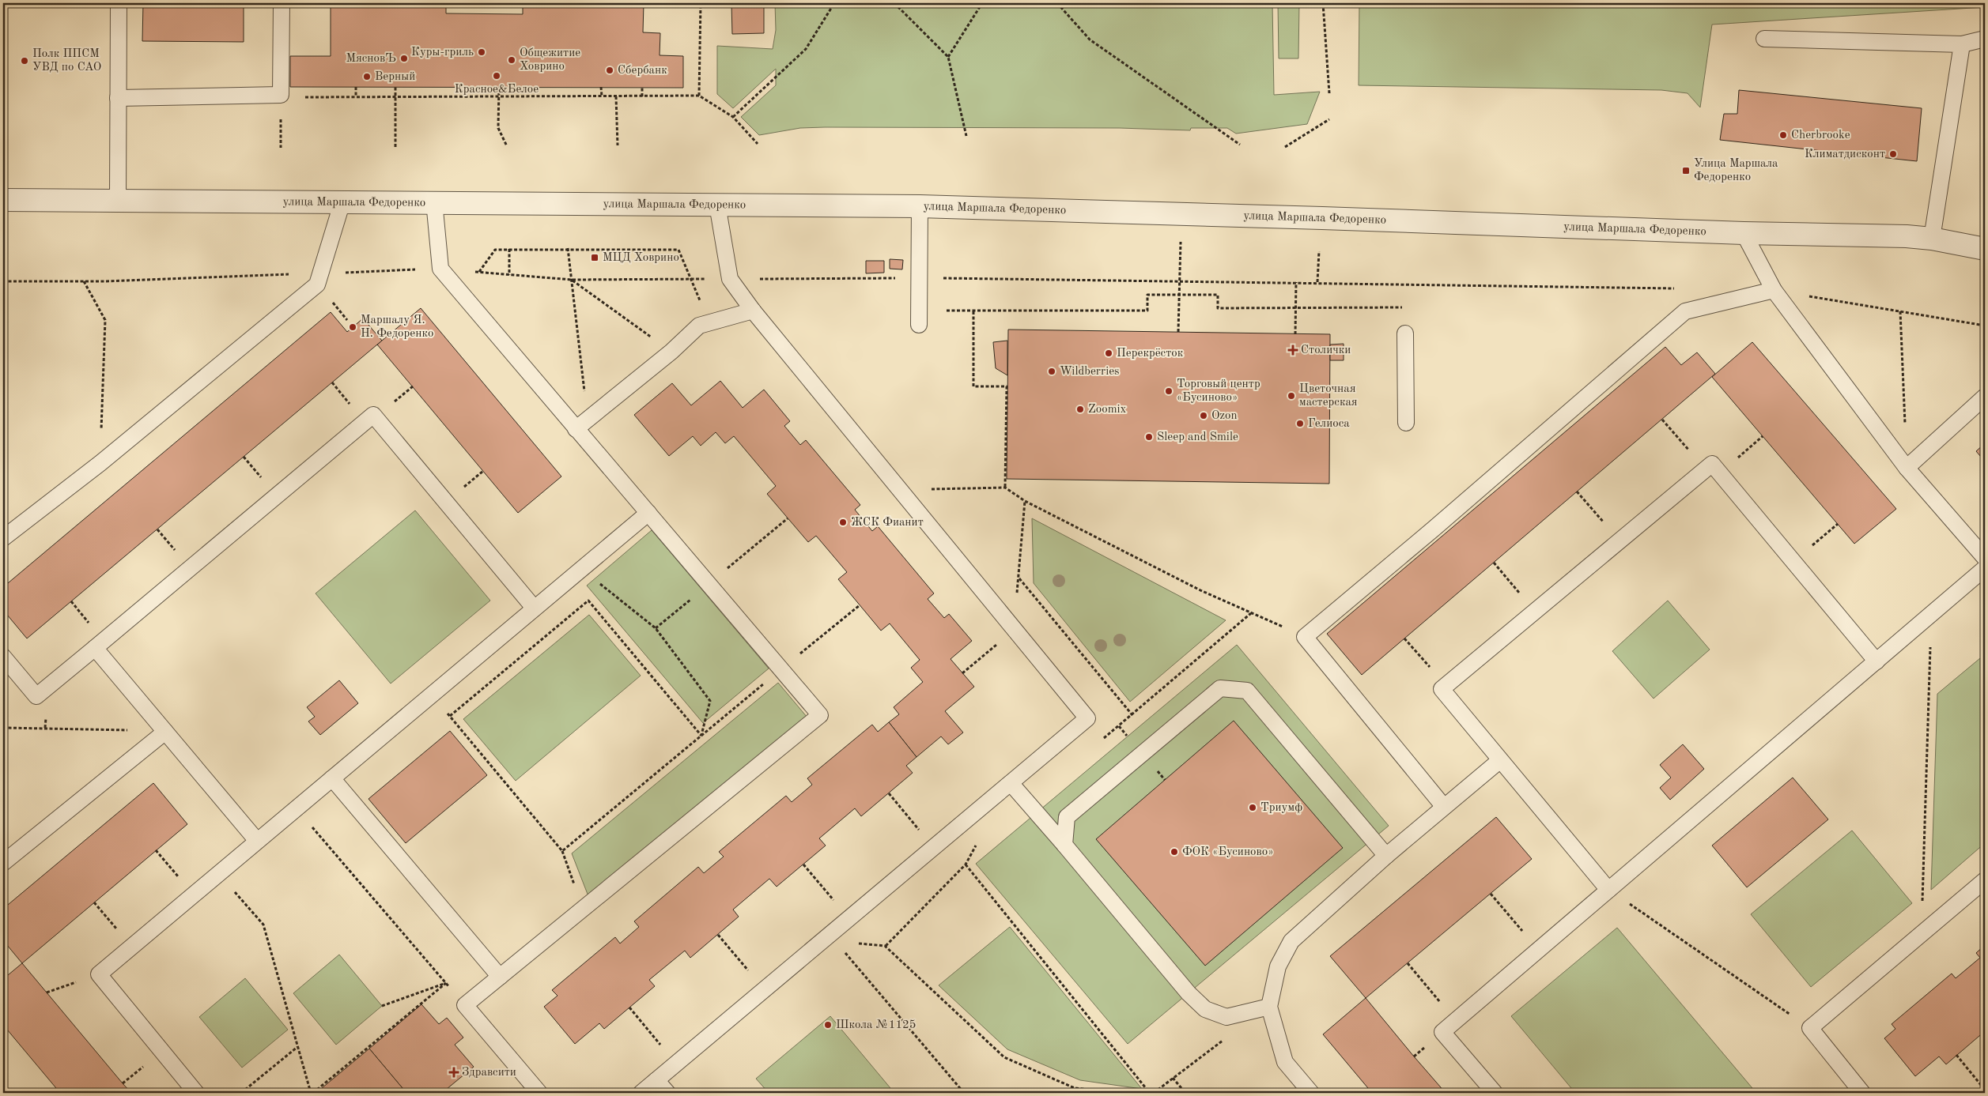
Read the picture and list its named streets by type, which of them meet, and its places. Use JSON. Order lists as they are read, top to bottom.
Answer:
{
  "streets": {
    "street": ["улица Маршала Федоренко"]
  },
  "places": {
    "other": [
      "Куры-гриль",
      "МясновЪ",
      "Общежитие Ховрино",
      "Полк ППСМ УВД по САО",
      "Сбербанк",
      "Красное&Белое",
      "Верный",
      "Cherbrooke",
      "Климатдисконт",
      "Маршалу Я. Н. Федоренко",
      "Перекрёсток",
      "Wildberries",
      "Торговый центр «Бусиново»",
      "Цветочная мастерская",
      "Zoomix",
      "Ozon",
      "Гелиоса",
      "Sleep and Smile",
      "ЖСК Фианит",
      "Триумф",
      "ФОК «Бусиново»",
      "Школа №1125"
    ],
    "transit": ["Улица Маршала Федоренко", "МЦД Ховрино"],
    "health": ["Столички", "Здравсити"]
  }
}
